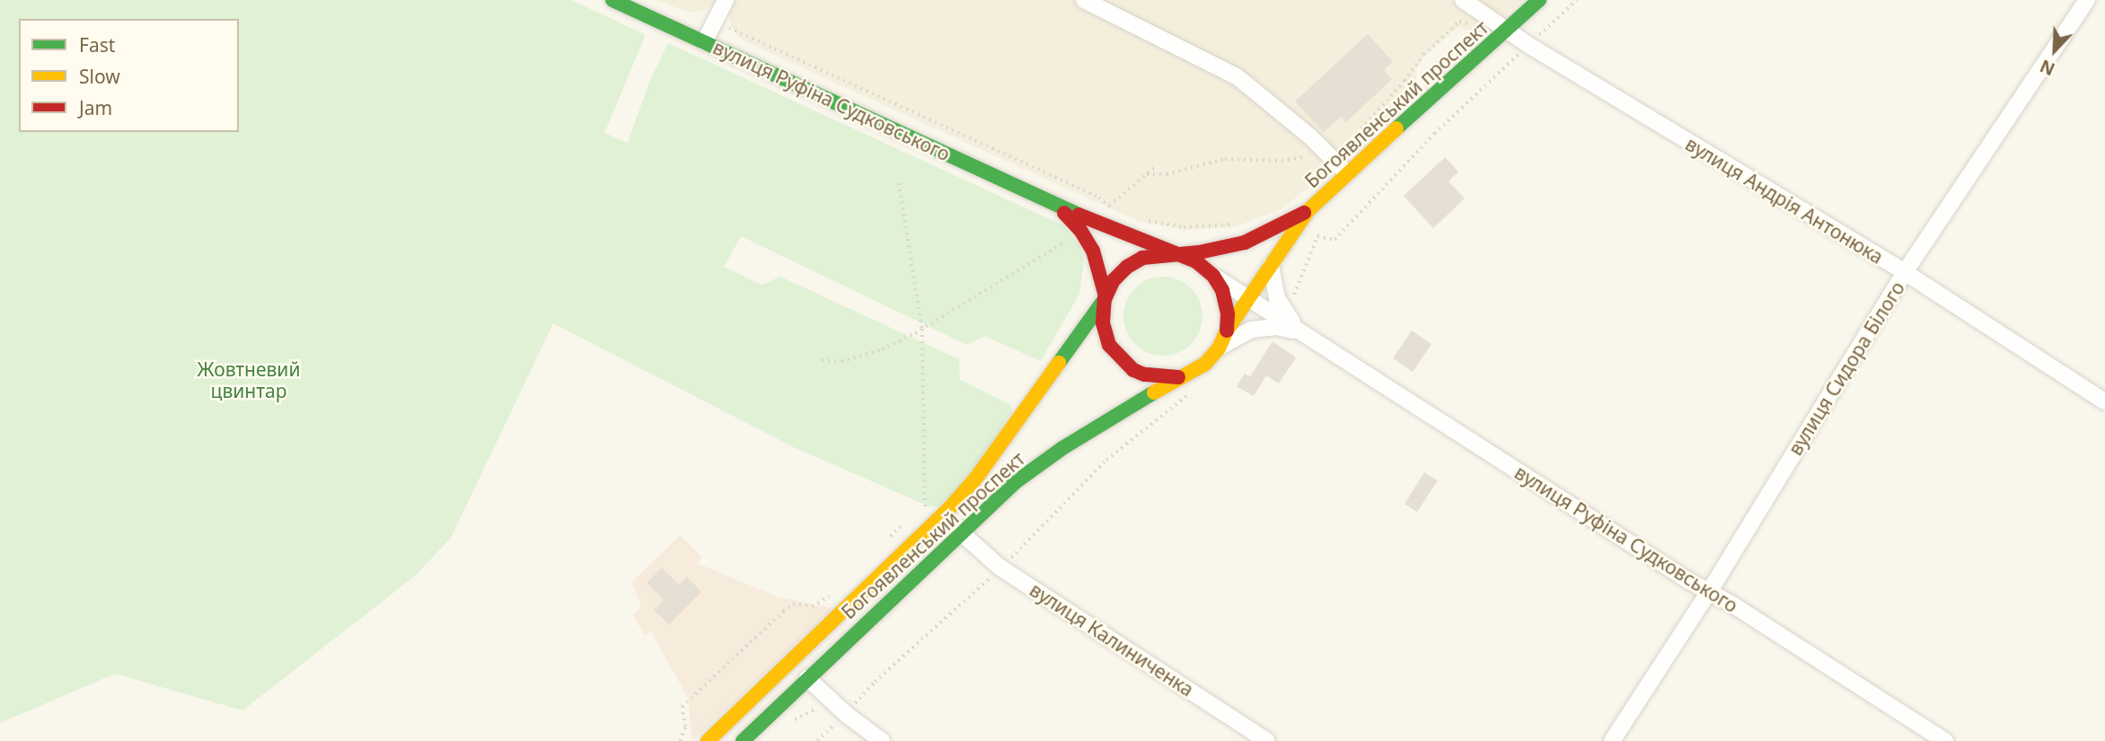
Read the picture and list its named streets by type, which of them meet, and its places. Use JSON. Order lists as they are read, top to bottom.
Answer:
{
  "streets": {
    "main road": ["вулиця Руфіна Судковського", "Богоявленський проспект"],
    "street": ["вулиця Андрія Антонюка", "вулиця Сидора Білого", "вулиця Калиниченка"]
  },
  "crossings": [
    ["вулиця Руфіна Судковського", "Богоявленський проспект"],
    ["вулиця Руфіна Судковського", "вулиця Сидора Білого"],
    ["Богоявленський проспект", "вулиця Андрія Антонюка"],
    ["Богоявленський проспект", "вулиця Калиниченка"],
    ["вулиця Андрія Антонюка", "вулиця Сидора Білого"]
  ],
  "parks": ["Жовтневий цвинтар"],
  "legend": ["Fast", "Slow", "Jam"],
  "north": "bottom left"
}
